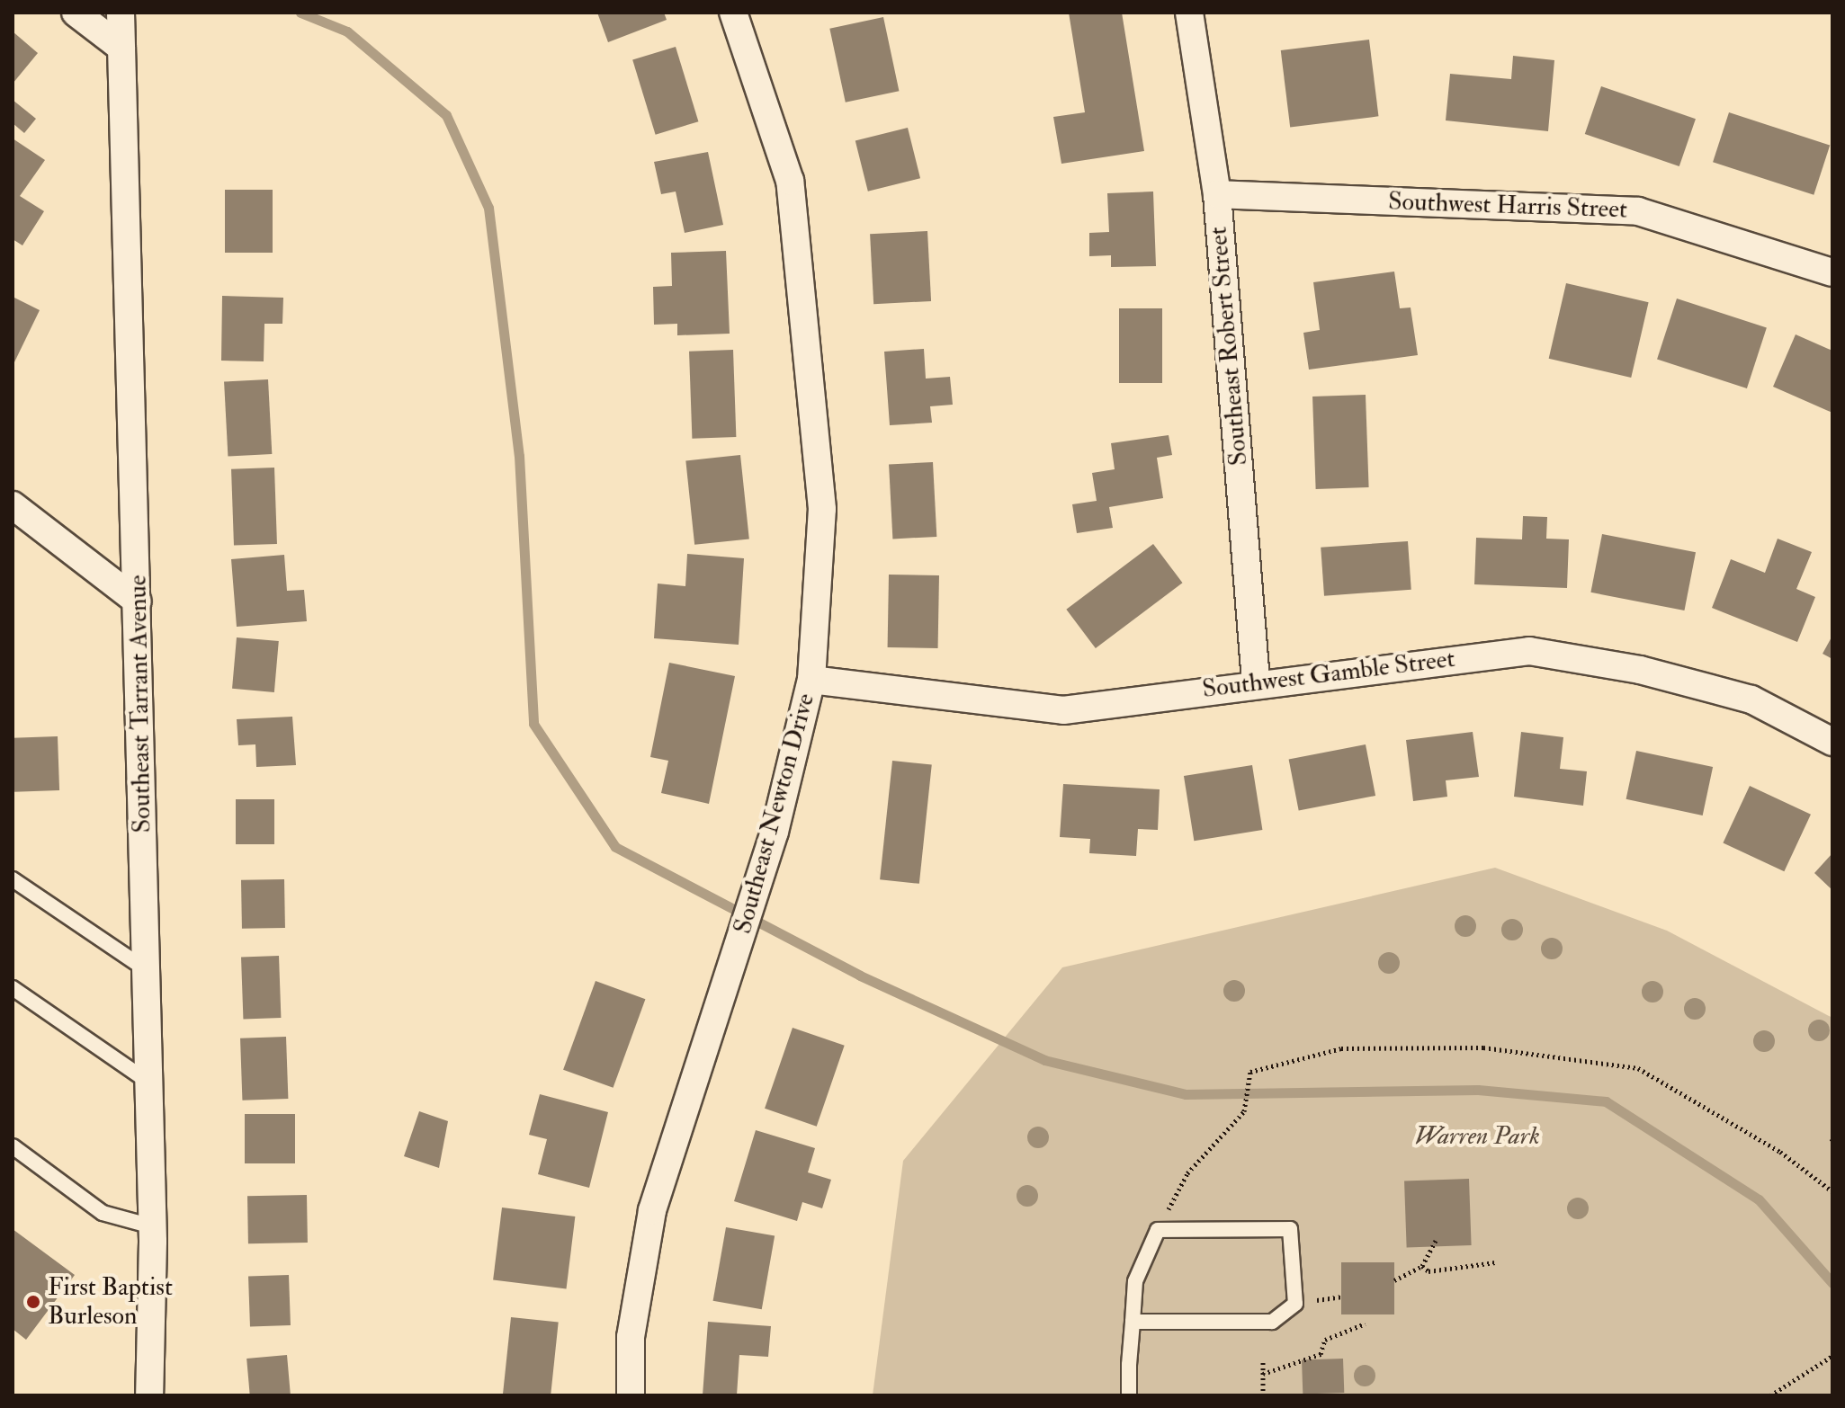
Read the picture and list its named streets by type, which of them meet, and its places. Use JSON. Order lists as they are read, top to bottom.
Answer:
{
  "streets": {
    "street": [
      "Southwest Harris Street",
      "Southeast Robert Street",
      "Southwest Gamble Street",
      "Southeast Tarrant Avenue",
      "Southeast Newton Drive"
    ]
  },
  "crossings": [
    ["Southwest Harris Street", "Southeast Robert Street"],
    ["Southeast Robert Street", "Southwest Gamble Street"],
    ["Southwest Gamble Street", "Southeast Newton Drive"]
  ],
  "parks": ["Warren Park"],
  "places": ["First Baptist Burleson"]
}
